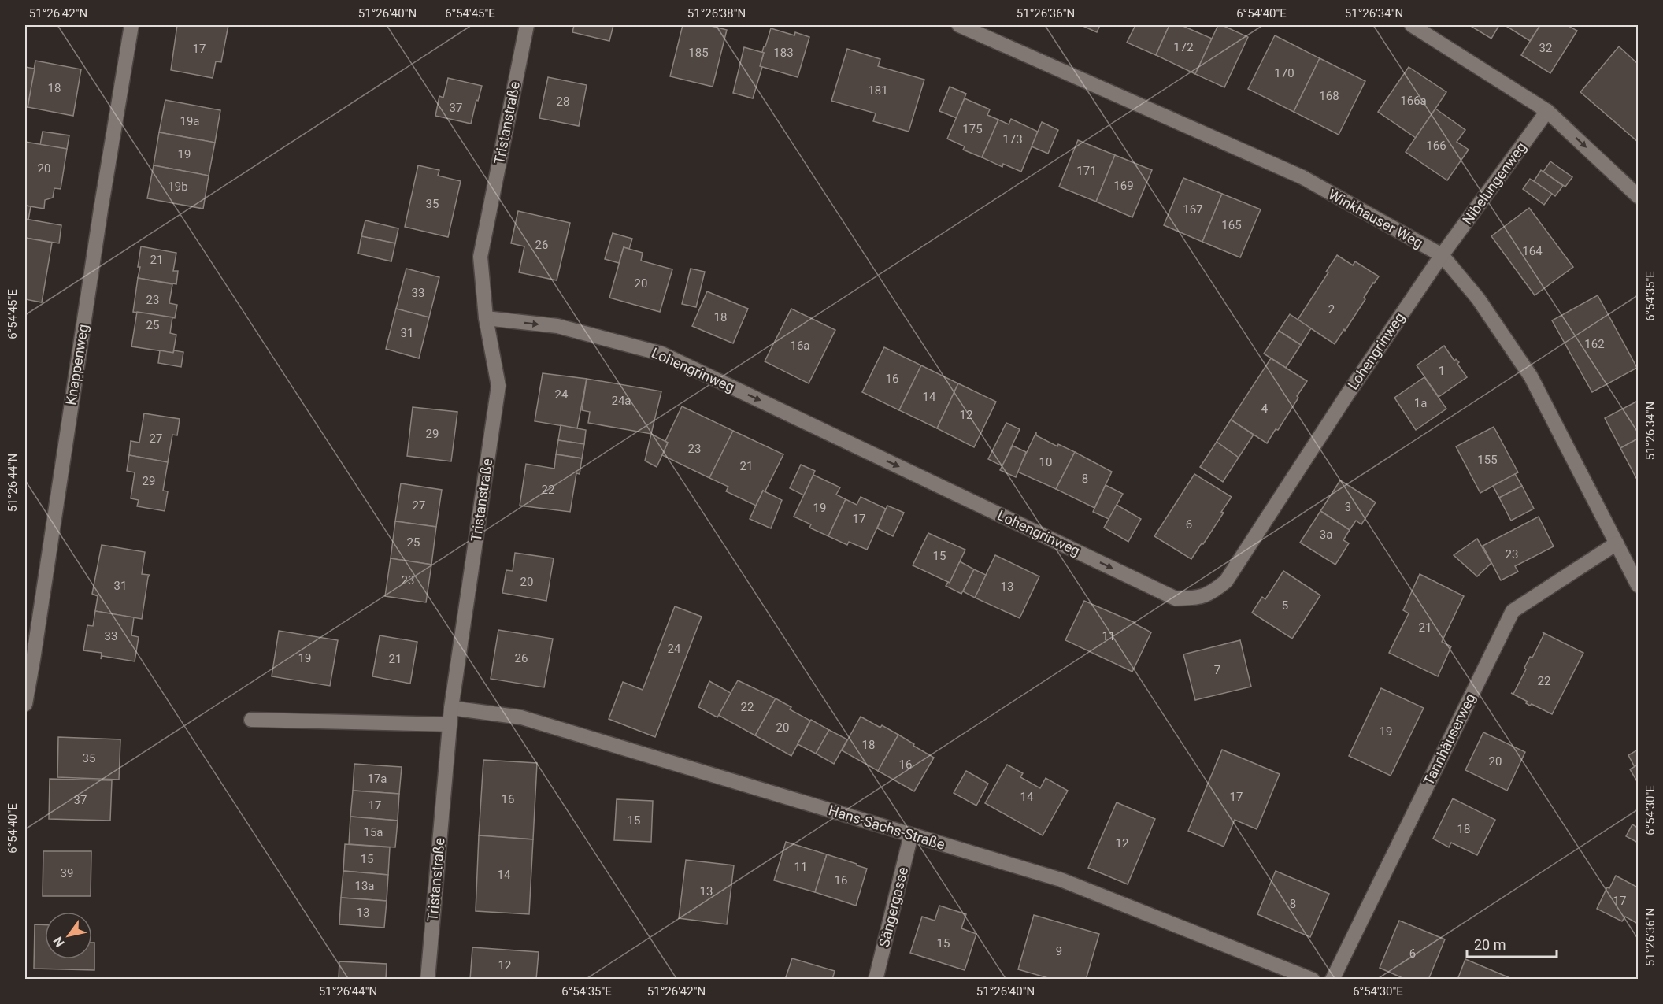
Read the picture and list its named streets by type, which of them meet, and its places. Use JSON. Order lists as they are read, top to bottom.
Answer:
{
  "streets": {
    "street": [
      "Tristanstraße",
      "Nibelungenweg",
      "Winkhauser Weg",
      "Lohengrinweg",
      "Knappenweg",
      "Tannhäuserweg",
      "Hans-Sachs-Straße",
      "Sängergasse"
    ]
  },
  "crossings": [
    ["Tristanstraße", "Lohengrinweg"],
    ["Tristanstraße", "Hans-Sachs-Straße"],
    ["Nibelungenweg", "Winkhauser Weg"],
    ["Nibelungenweg", "Lohengrinweg"],
    ["Winkhauser Weg", "Lohengrinweg"],
    ["Winkhauser Weg", "Tannhäuserweg"],
    ["Hans-Sachs-Straße", "Sängergasse"]
  ],
  "one_way": ["Lohengrinweg"],
  "house_numbers": [
    "172",
    "32",
    "17",
    "185",
    "183",
    "170",
    "18",
    "181",
    "168",
    "166a",
    "28",
    "37",
    "19a",
    "175",
    "173",
    "166",
    "19",
    "20",
    "171",
    "169",
    "19b",
    "35",
    "167",
    "165",
    "26",
    "164",
    "21",
    "20",
    "33",
    "23",
    "2",
    "18",
    "25",
    "31",
    "162",
    "16a",
    "1",
    "16",
    "24",
    "14",
    "24a",
    "1a",
    "4",
    "12",
    "29",
    "27",
    "23",
    "155",
    "10",
    "21",
    "8",
    "29",
    "22",
    "27",
    "3",
    "19",
    "17",
    "6",
    "3a",
    "25",
    "23",
    "15",
    "23",
    "20",
    "31",
    "13",
    "5",
    "21",
    "33",
    "11",
    "24",
    "19",
    "26",
    "21",
    "7",
    "22",
    "22",
    "20",
    "19",
    "18",
    "35",
    "20",
    "16",
    "17a",
    "14",
    "17",
    "16",
    "37",
    "17",
    "15",
    "18",
    "15a",
    "12",
    "15",
    "11",
    "39",
    "14",
    "16",
    "13a",
    "13",
    "17",
    "8",
    "13",
    "15",
    "9",
    "6",
    "12"
  ],
  "scale_bar": "20 m",
  "north": "bottom left",
  "coordinates": [
    "51°26'42\"N",
    "51°26'40\"N",
    "6°54'45\"E",
    "51°26'38\"N",
    "51°26'36\"N",
    "6°54'40\"E",
    "51°26'34\"N",
    "6°54'35\"E",
    "51°26'44\"N",
    "6°54'30\"E"
  ]
}
